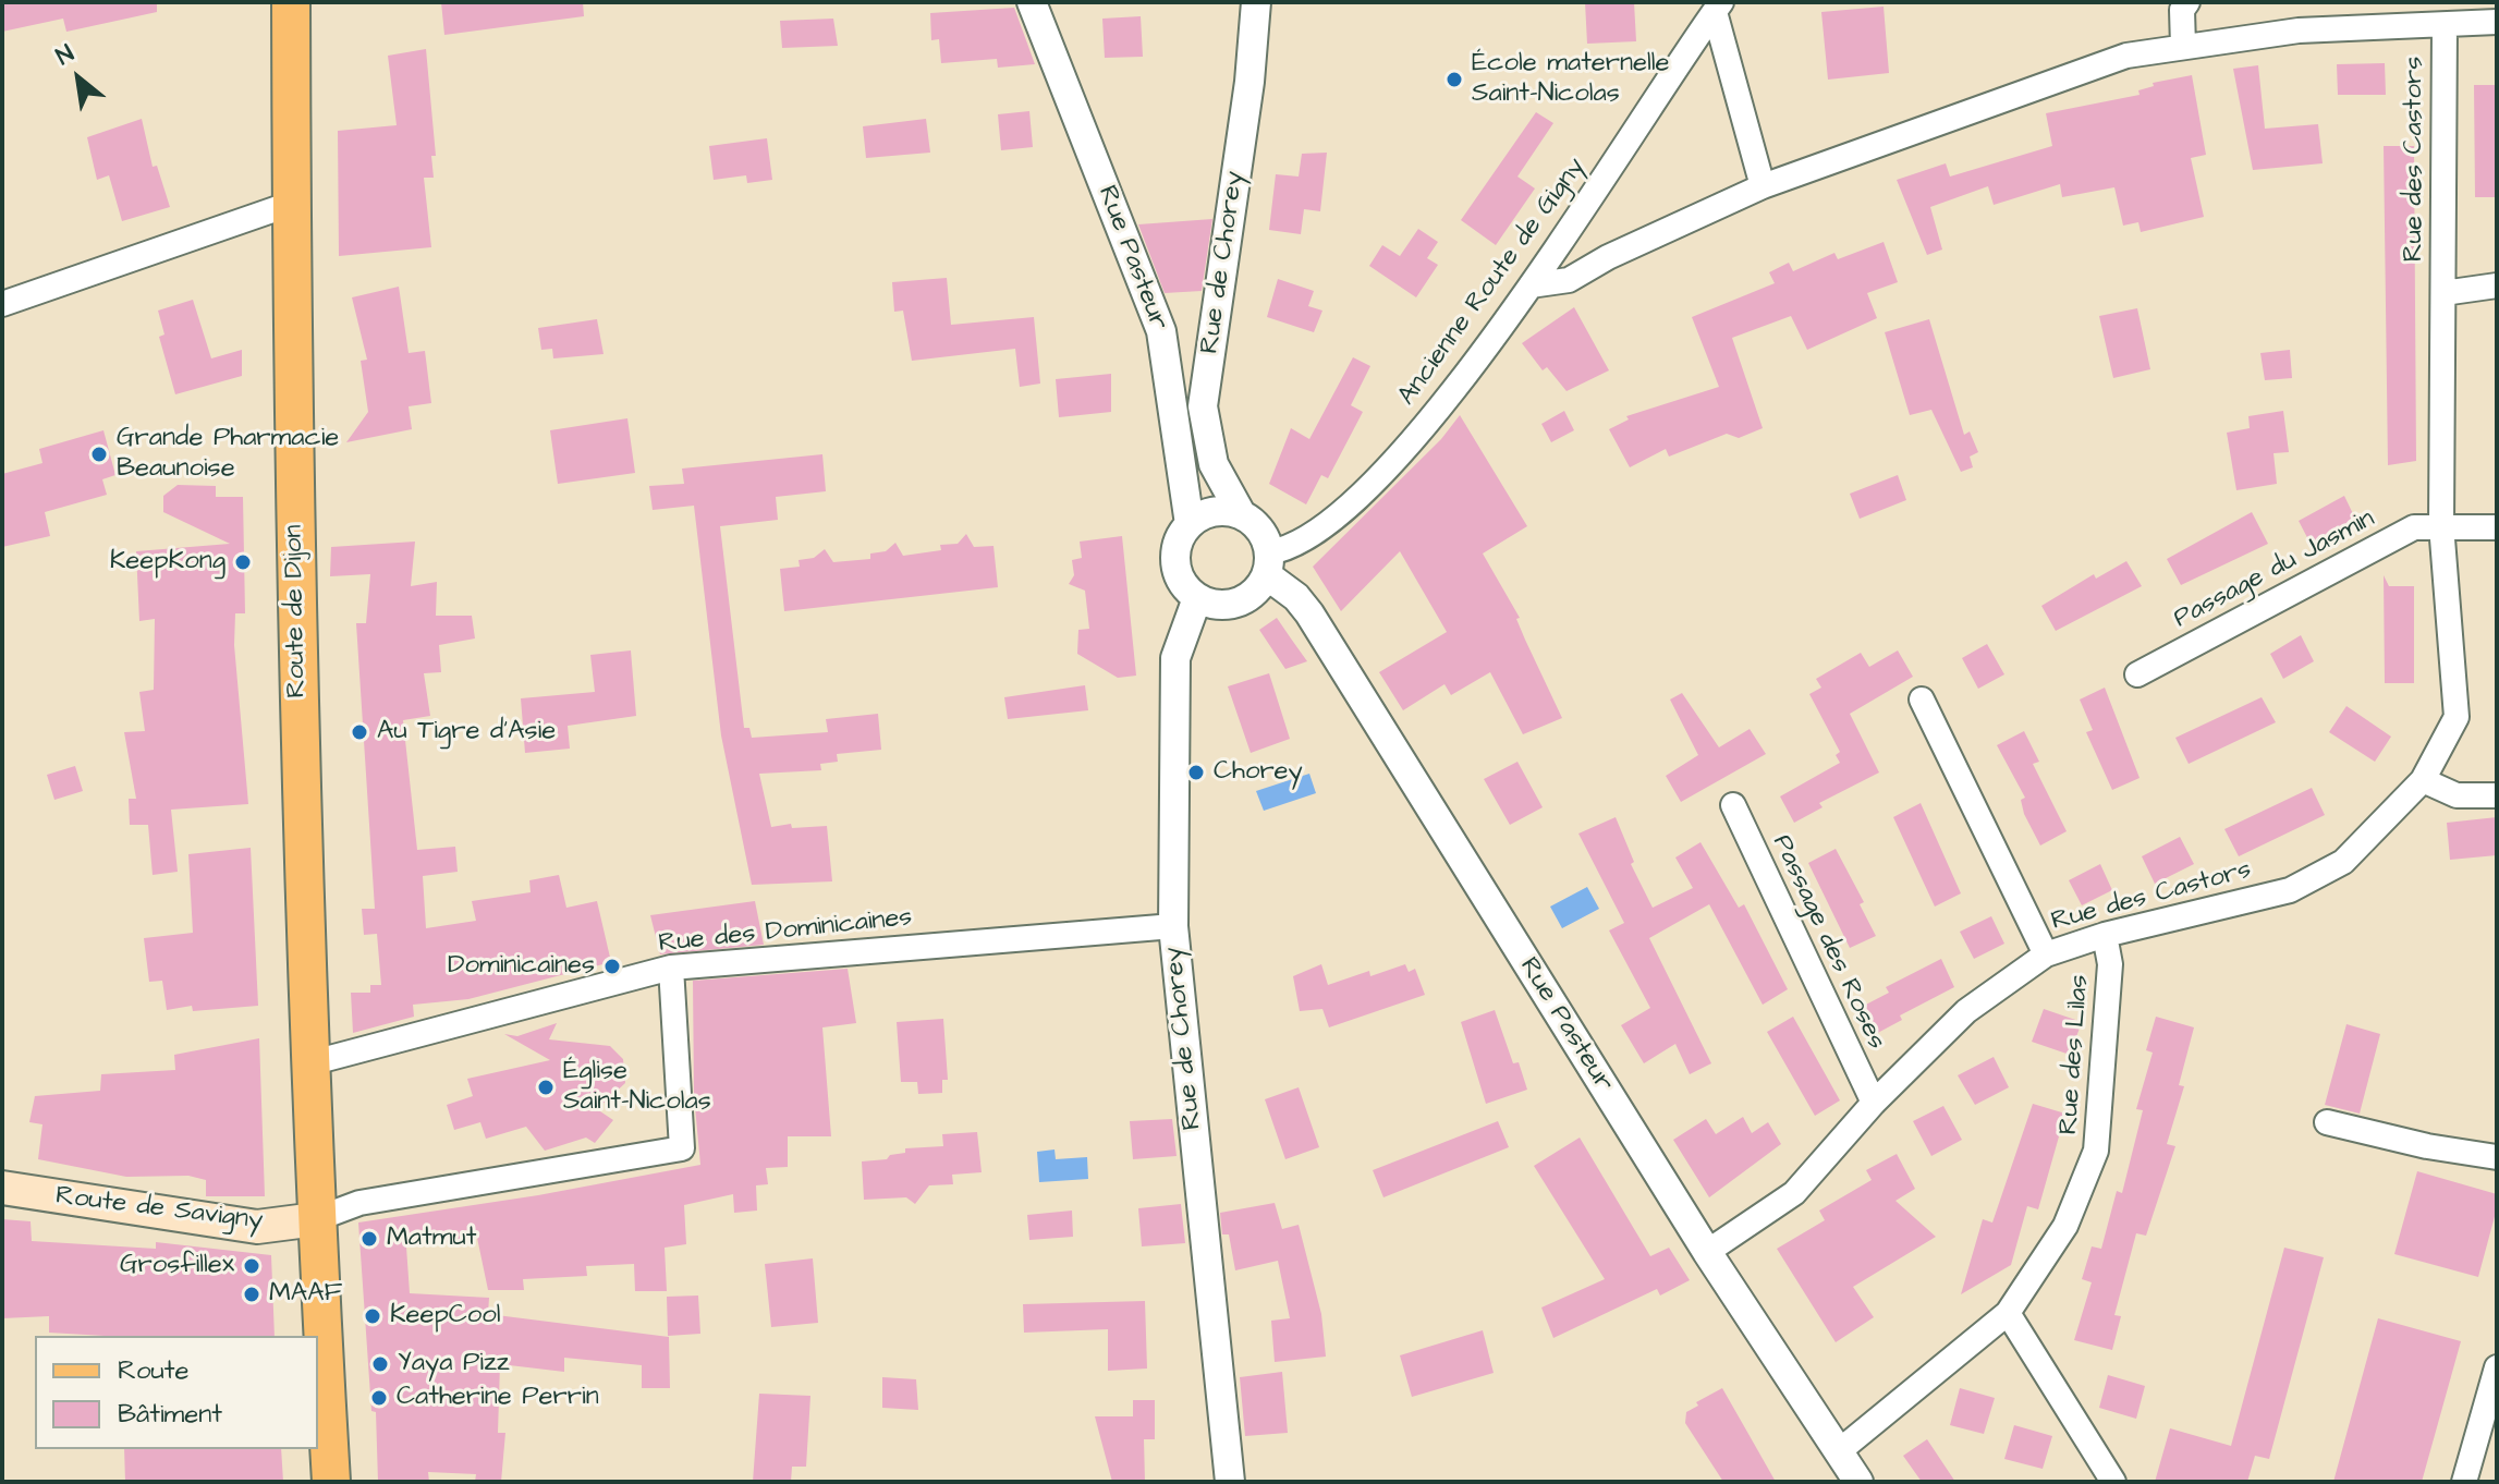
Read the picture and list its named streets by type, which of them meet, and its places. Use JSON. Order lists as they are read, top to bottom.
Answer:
{
  "streets": {
    "main road": ["Route de Dijon", "Route de Savigny"],
    "street": [
      "Rue des Castors",
      "Rue Pasteur",
      "Rue de Chorey",
      "Ancienne Route de Gigny",
      "Passage du Jasmin",
      "Rue des Dominicaines",
      "Passage des Roses",
      "Rue des Lilas"
    ]
  },
  "crossings": [
    ["Rue des Castors", "Rue Pasteur"],
    ["Rue des Castors", "Passage du Jasmin"],
    ["Rue des Castors", "Passage des Roses"],
    ["Rue des Castors", "Rue des Lilas"],
    ["Rue Pasteur", "Rue de Chorey"],
    ["Rue Pasteur", "Ancienne Route de Gigny"],
    ["Rue Pasteur", "Rue des Lilas"],
    ["Rue de Chorey", "Ancienne Route de Gigny"],
    ["Rue de Chorey", "Rue des Dominicaines"],
    ["Route de Dijon", "Rue des Dominicaines"],
    ["Route de Dijon", "Route de Savigny"]
  ],
  "places": [
    "École maternelle Saint-Nicolas",
    "Grande Pharmacie Beaunoise",
    "KeepKong",
    "Au Tigre d'Asie",
    "Chorey",
    "Dominicaines",
    "Église Saint-Nicolas",
    "Matmut",
    "Grosfillex",
    "MAAF",
    "KeepCool",
    "Yaya Pizz",
    "Catherine Perrin"
  ],
  "legend": ["Route", "Bâtiment"],
  "north": "top left"
}
